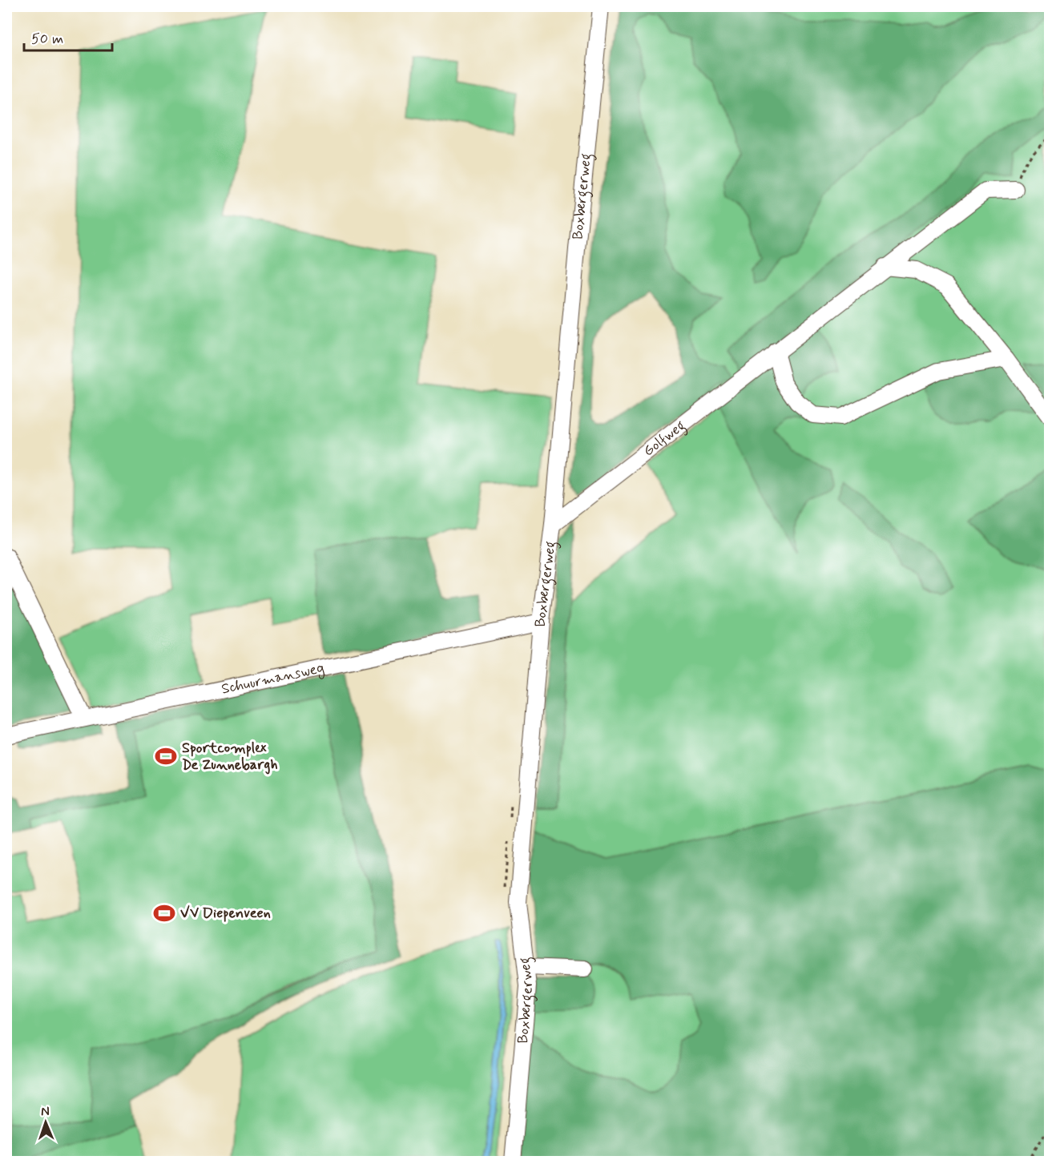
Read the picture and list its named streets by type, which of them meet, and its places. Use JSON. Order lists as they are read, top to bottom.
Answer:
{
  "streets": {
    "street": ["Boxbergerweg", "Golfweg", "Schuurmansweg"]
  },
  "crossings": [
    ["Boxbergerweg", "Golfweg"],
    ["Boxbergerweg", "Schuurmansweg"]
  ],
  "places": {
    "sports": ["Sportcomplex De Zunnebargh", "VV Diepenveen"]
  },
  "scale_bar": "50 m",
  "north": "top"
}
